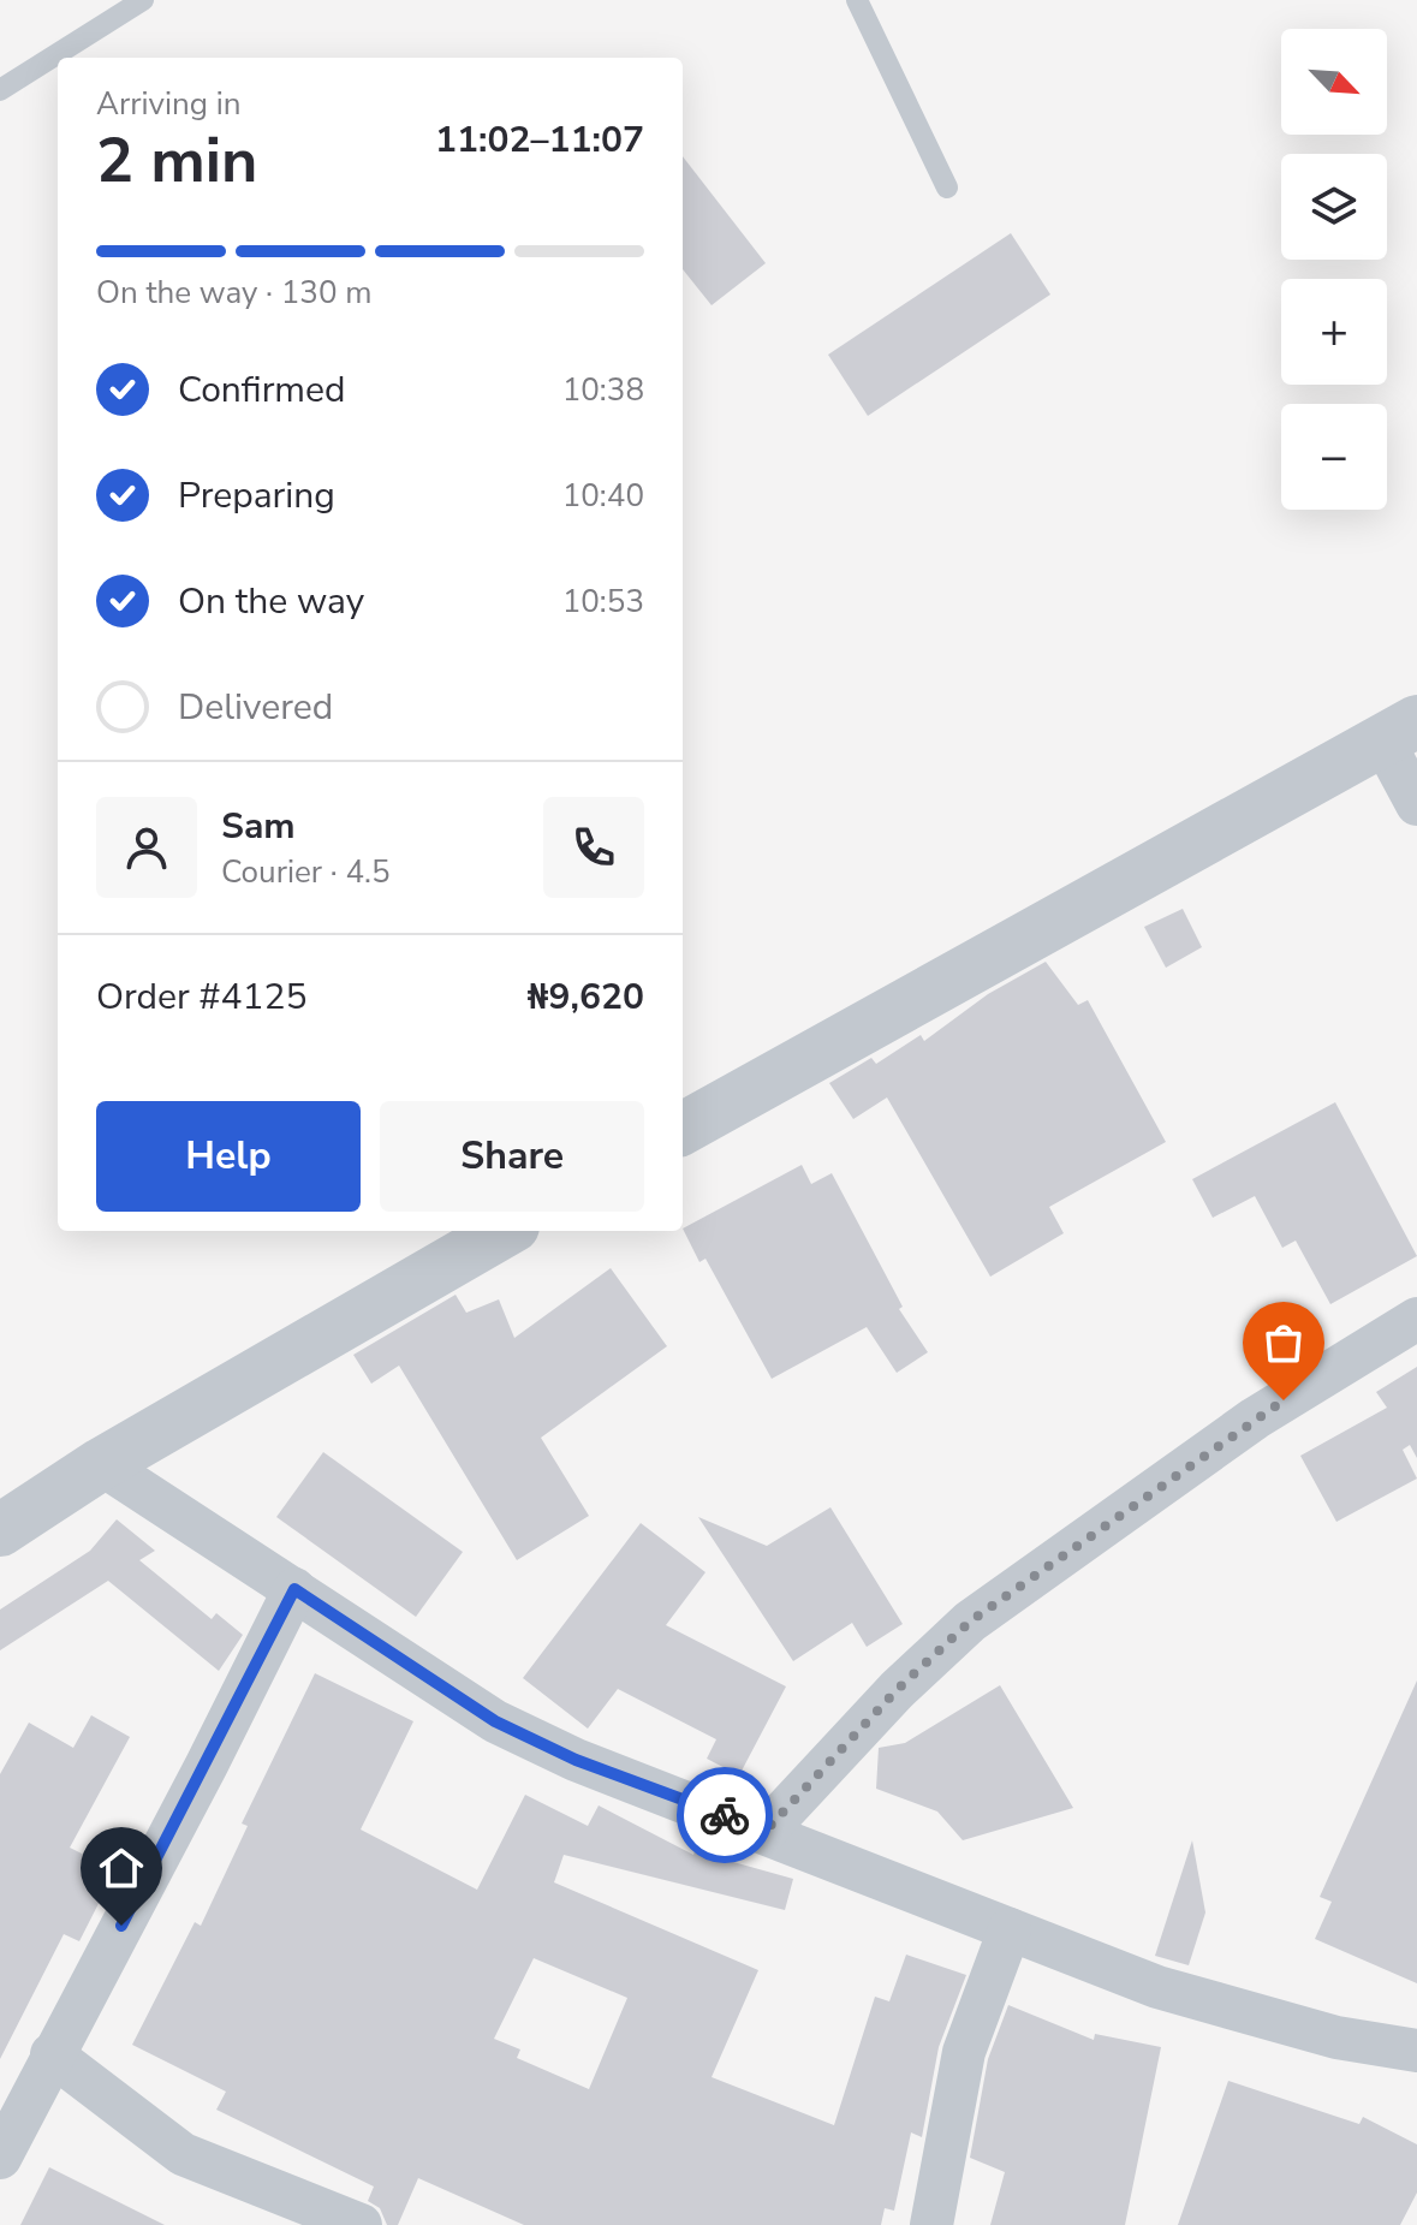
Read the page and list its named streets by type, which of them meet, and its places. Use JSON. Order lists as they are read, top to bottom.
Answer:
{
  "north": "bottom right",
  "page": {
    "map_buttons": ["+", "−"],
    "heading": ["2 min", "Arriving in", "11:02–11:07"],
    "panel": [
      "Sam",
      "Courier · 4.5",
      "Order #4125",
      "₦9,620"
    ],
    "bar": "On the way · 130 m",
    "list": [
      ["Confirmed", "10:38"],
      ["Preparing", "10:40"],
      ["On the way", "10:53"],
      "Delivered"
    ],
    "buttons": ["Help", "Share"]
  }
}
